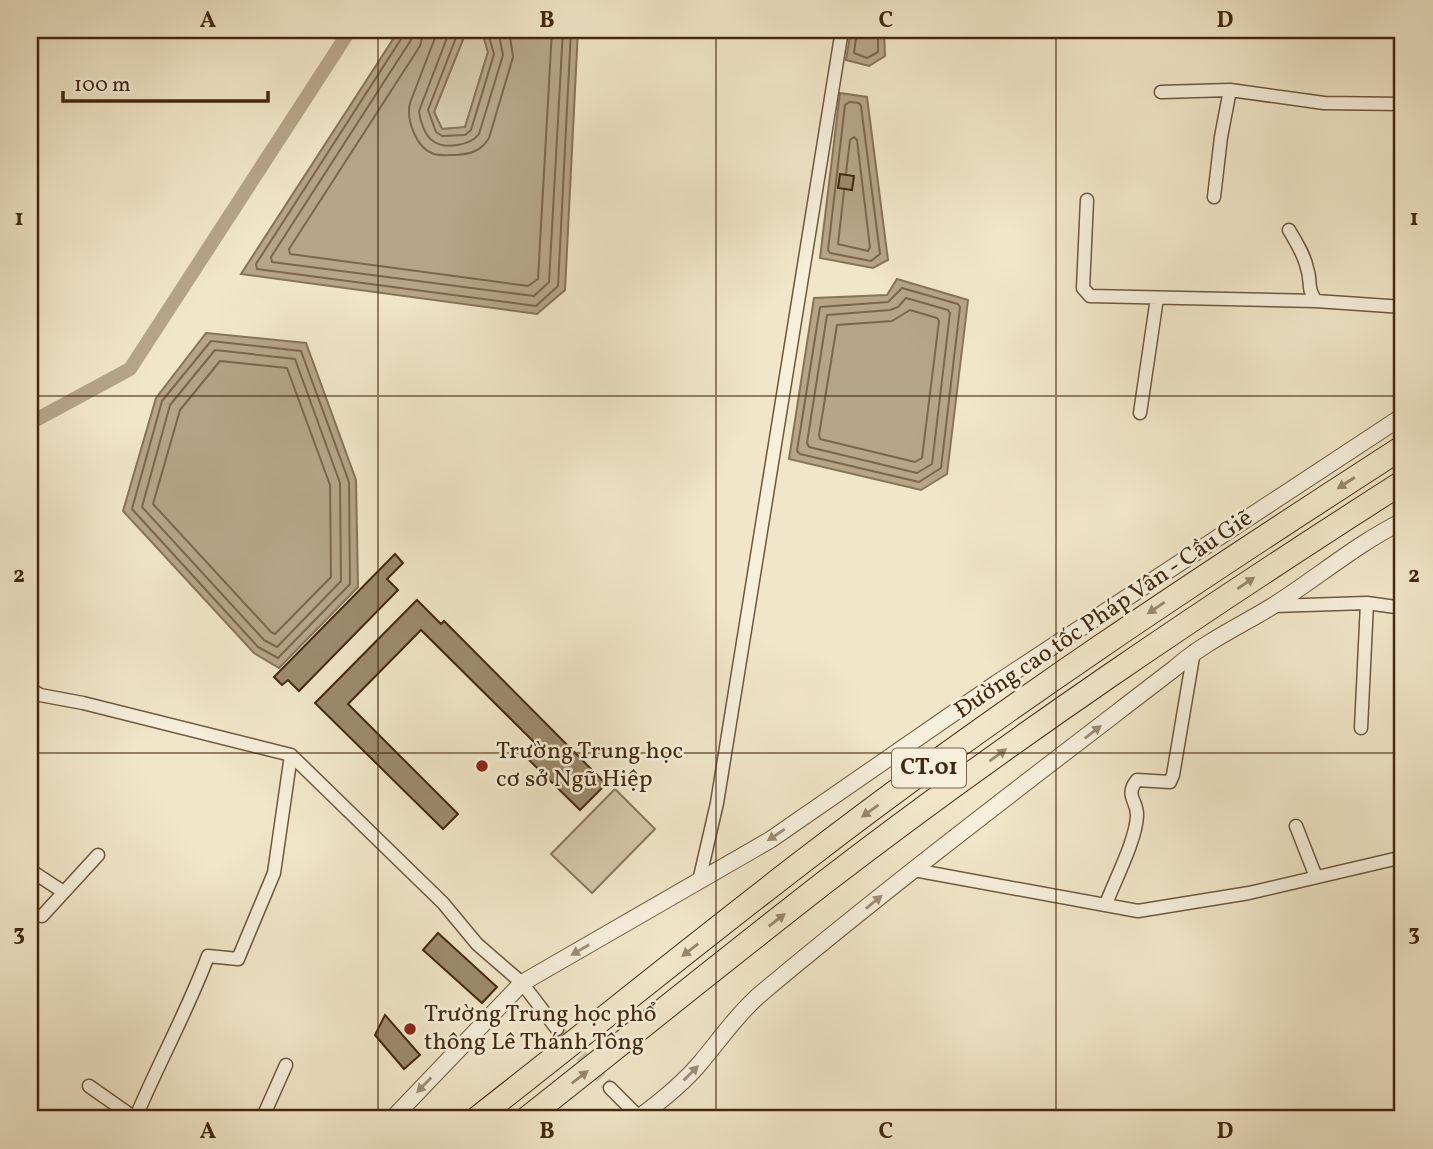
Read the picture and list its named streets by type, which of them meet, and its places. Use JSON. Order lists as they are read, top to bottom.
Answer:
{
  "streets": {
    "highway": ["Đường cao tốc Pháp Vân - Cầu Giẽ", "CT.01"]
  },
  "places": ["Trường Trung học cơ sở Ngũ Hiệp", "Trường Trung học phổ thông Lê Thánh Tông"],
  "scale_bar": "100 m",
  "grid": {
    "columns": [
      "A",
      "B",
      "C",
      "D"
    ],
    "rows": ["1", "2", "3"]
  }
}
